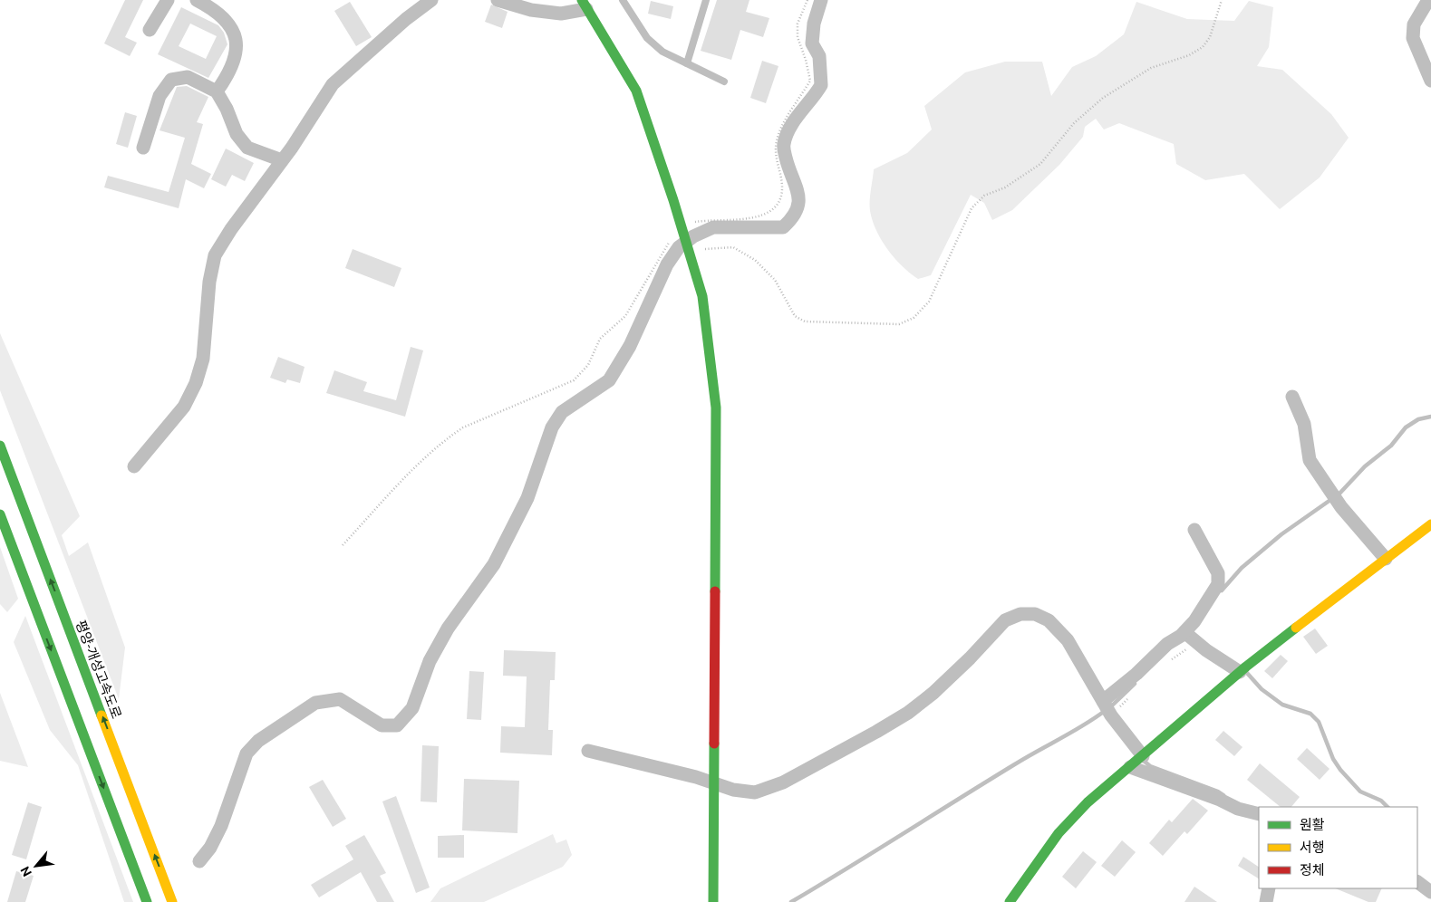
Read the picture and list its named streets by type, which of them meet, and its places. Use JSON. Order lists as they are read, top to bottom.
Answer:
{
  "streets": {
    "main road": ["평양-개성고속도로"]
  },
  "legend": ["원활", "서행", "정체"],
  "north": "bottom left"
}
